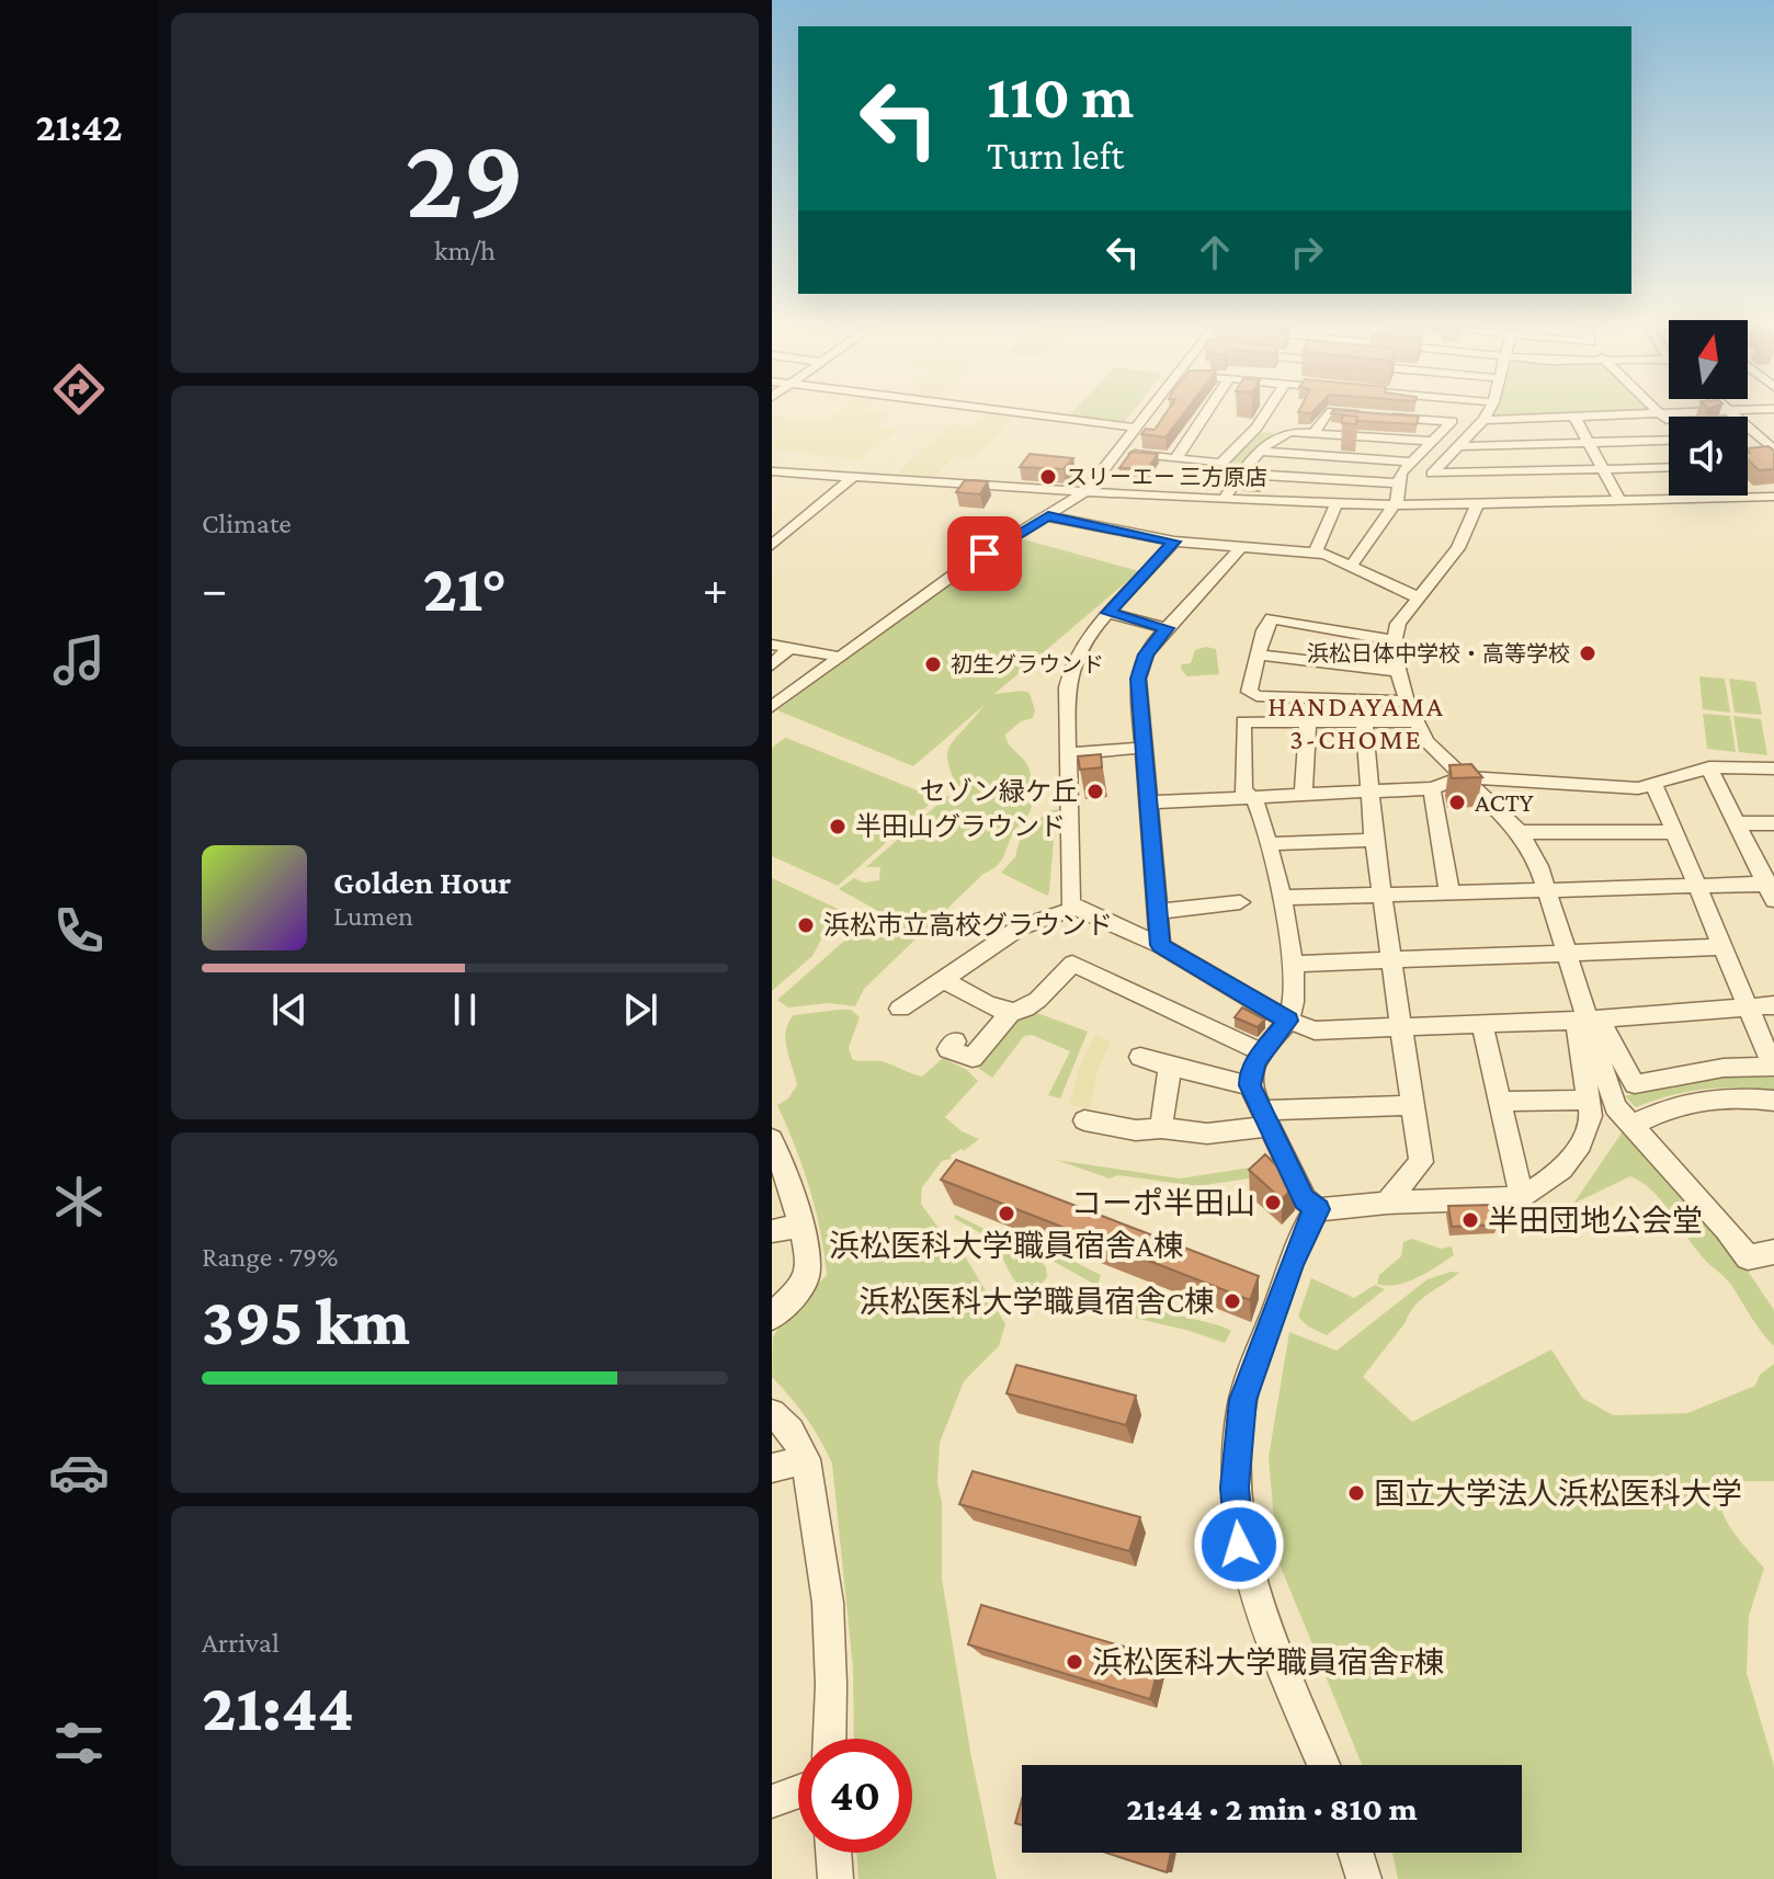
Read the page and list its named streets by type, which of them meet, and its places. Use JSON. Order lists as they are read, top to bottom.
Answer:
{
  "districts": ["HANDAYAMA 3-CHOME"],
  "places": [
    "スリーエー 三方原店",
    "浜松日体中学校・高等学校",
    "初生グラウンド",
    "セゾン緑ケ丘",
    "ACTY",
    "半田山グラウンド",
    "浜松市立高校グラウンド",
    "コーポ半田山",
    "浜松医科大学職員宿舎A棟",
    "半田団地公会堂",
    "浜松医科大学職員宿舎C棟",
    "国立大学法人浜松医科大学",
    "浜松医科大学職員宿舎F棟"
  ],
  "north": "top",
  "page": {
    "tabs": "21:42",
    "tile": [
      ["29", "km/h"],
      "Climate",
      ["Range · 79%", "395 km"],
      ["Arrival", "21:44"]
    ],
    "turn": ["110 m", "Turn left"],
    "heat": ["−", "21°", "+"],
    "song": ["Golden Hour", "Lumen"],
    "limit": "40",
    "trip": "21:44 · 2 min · 810 m"
  }
}
